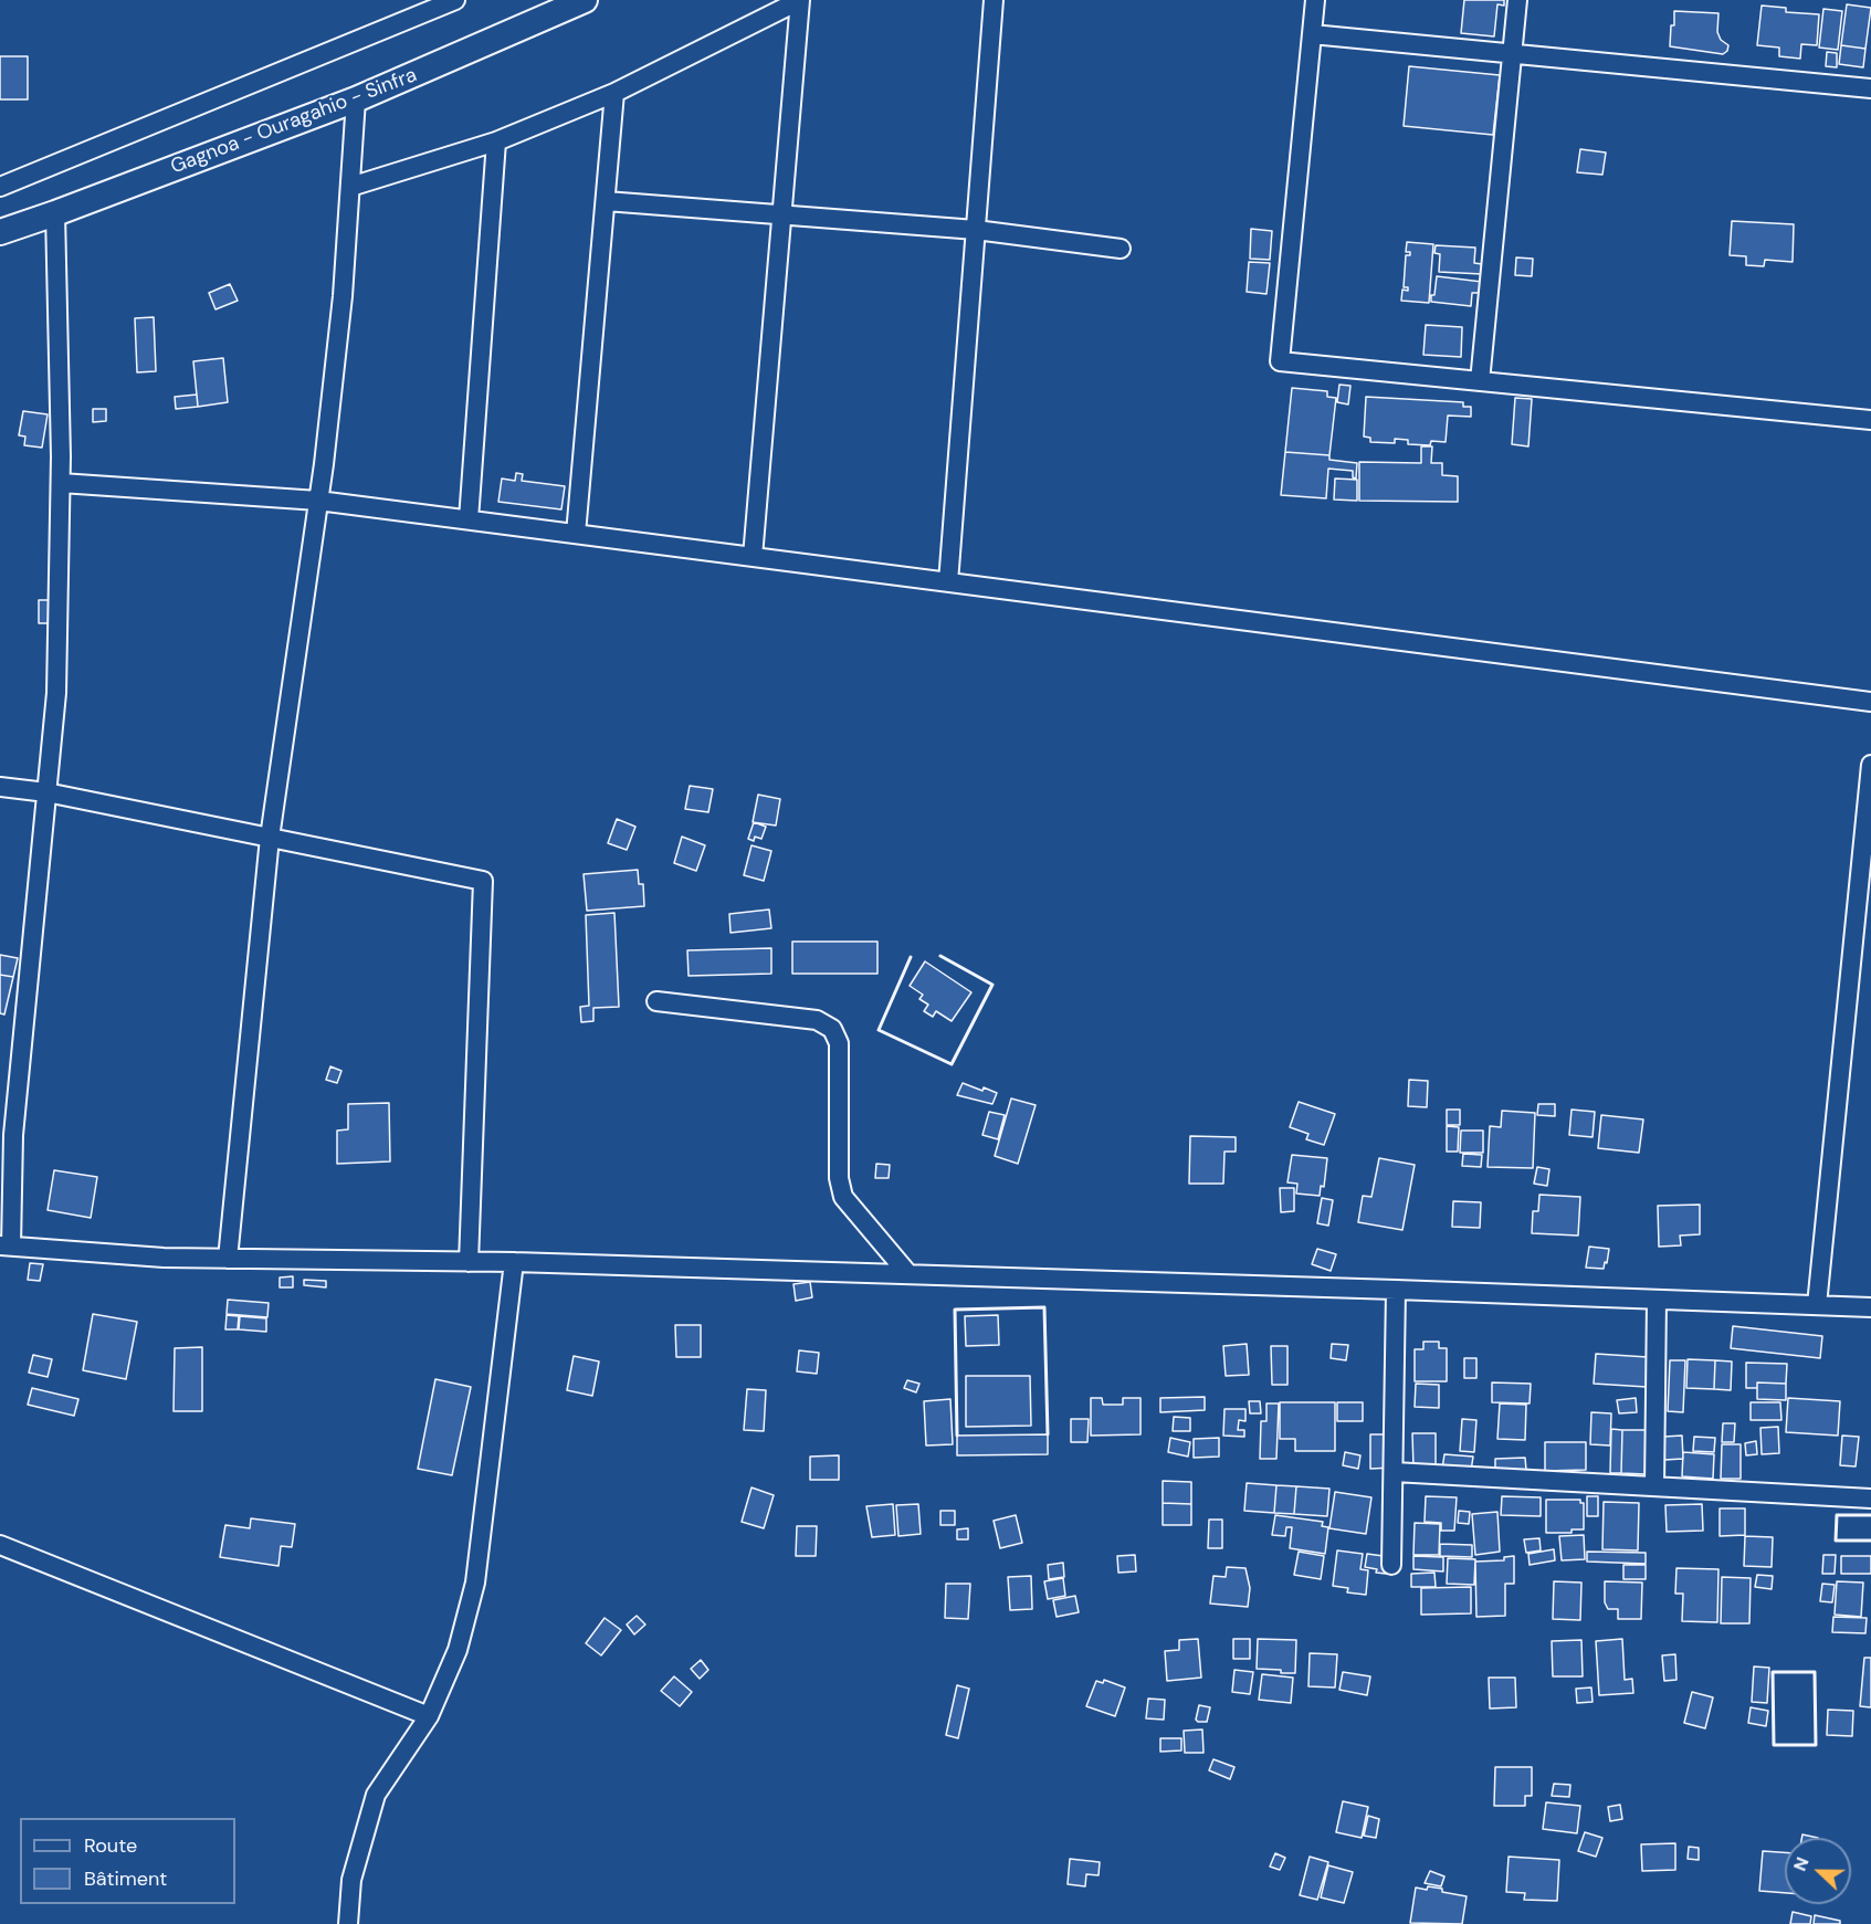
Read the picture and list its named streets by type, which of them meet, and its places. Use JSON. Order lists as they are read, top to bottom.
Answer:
{
  "streets": {
    "main road": ["Gagnoa - Ouragahio - Sinfra"]
  },
  "legend": ["Route", "Bâtiment"],
  "north": "left"
}
